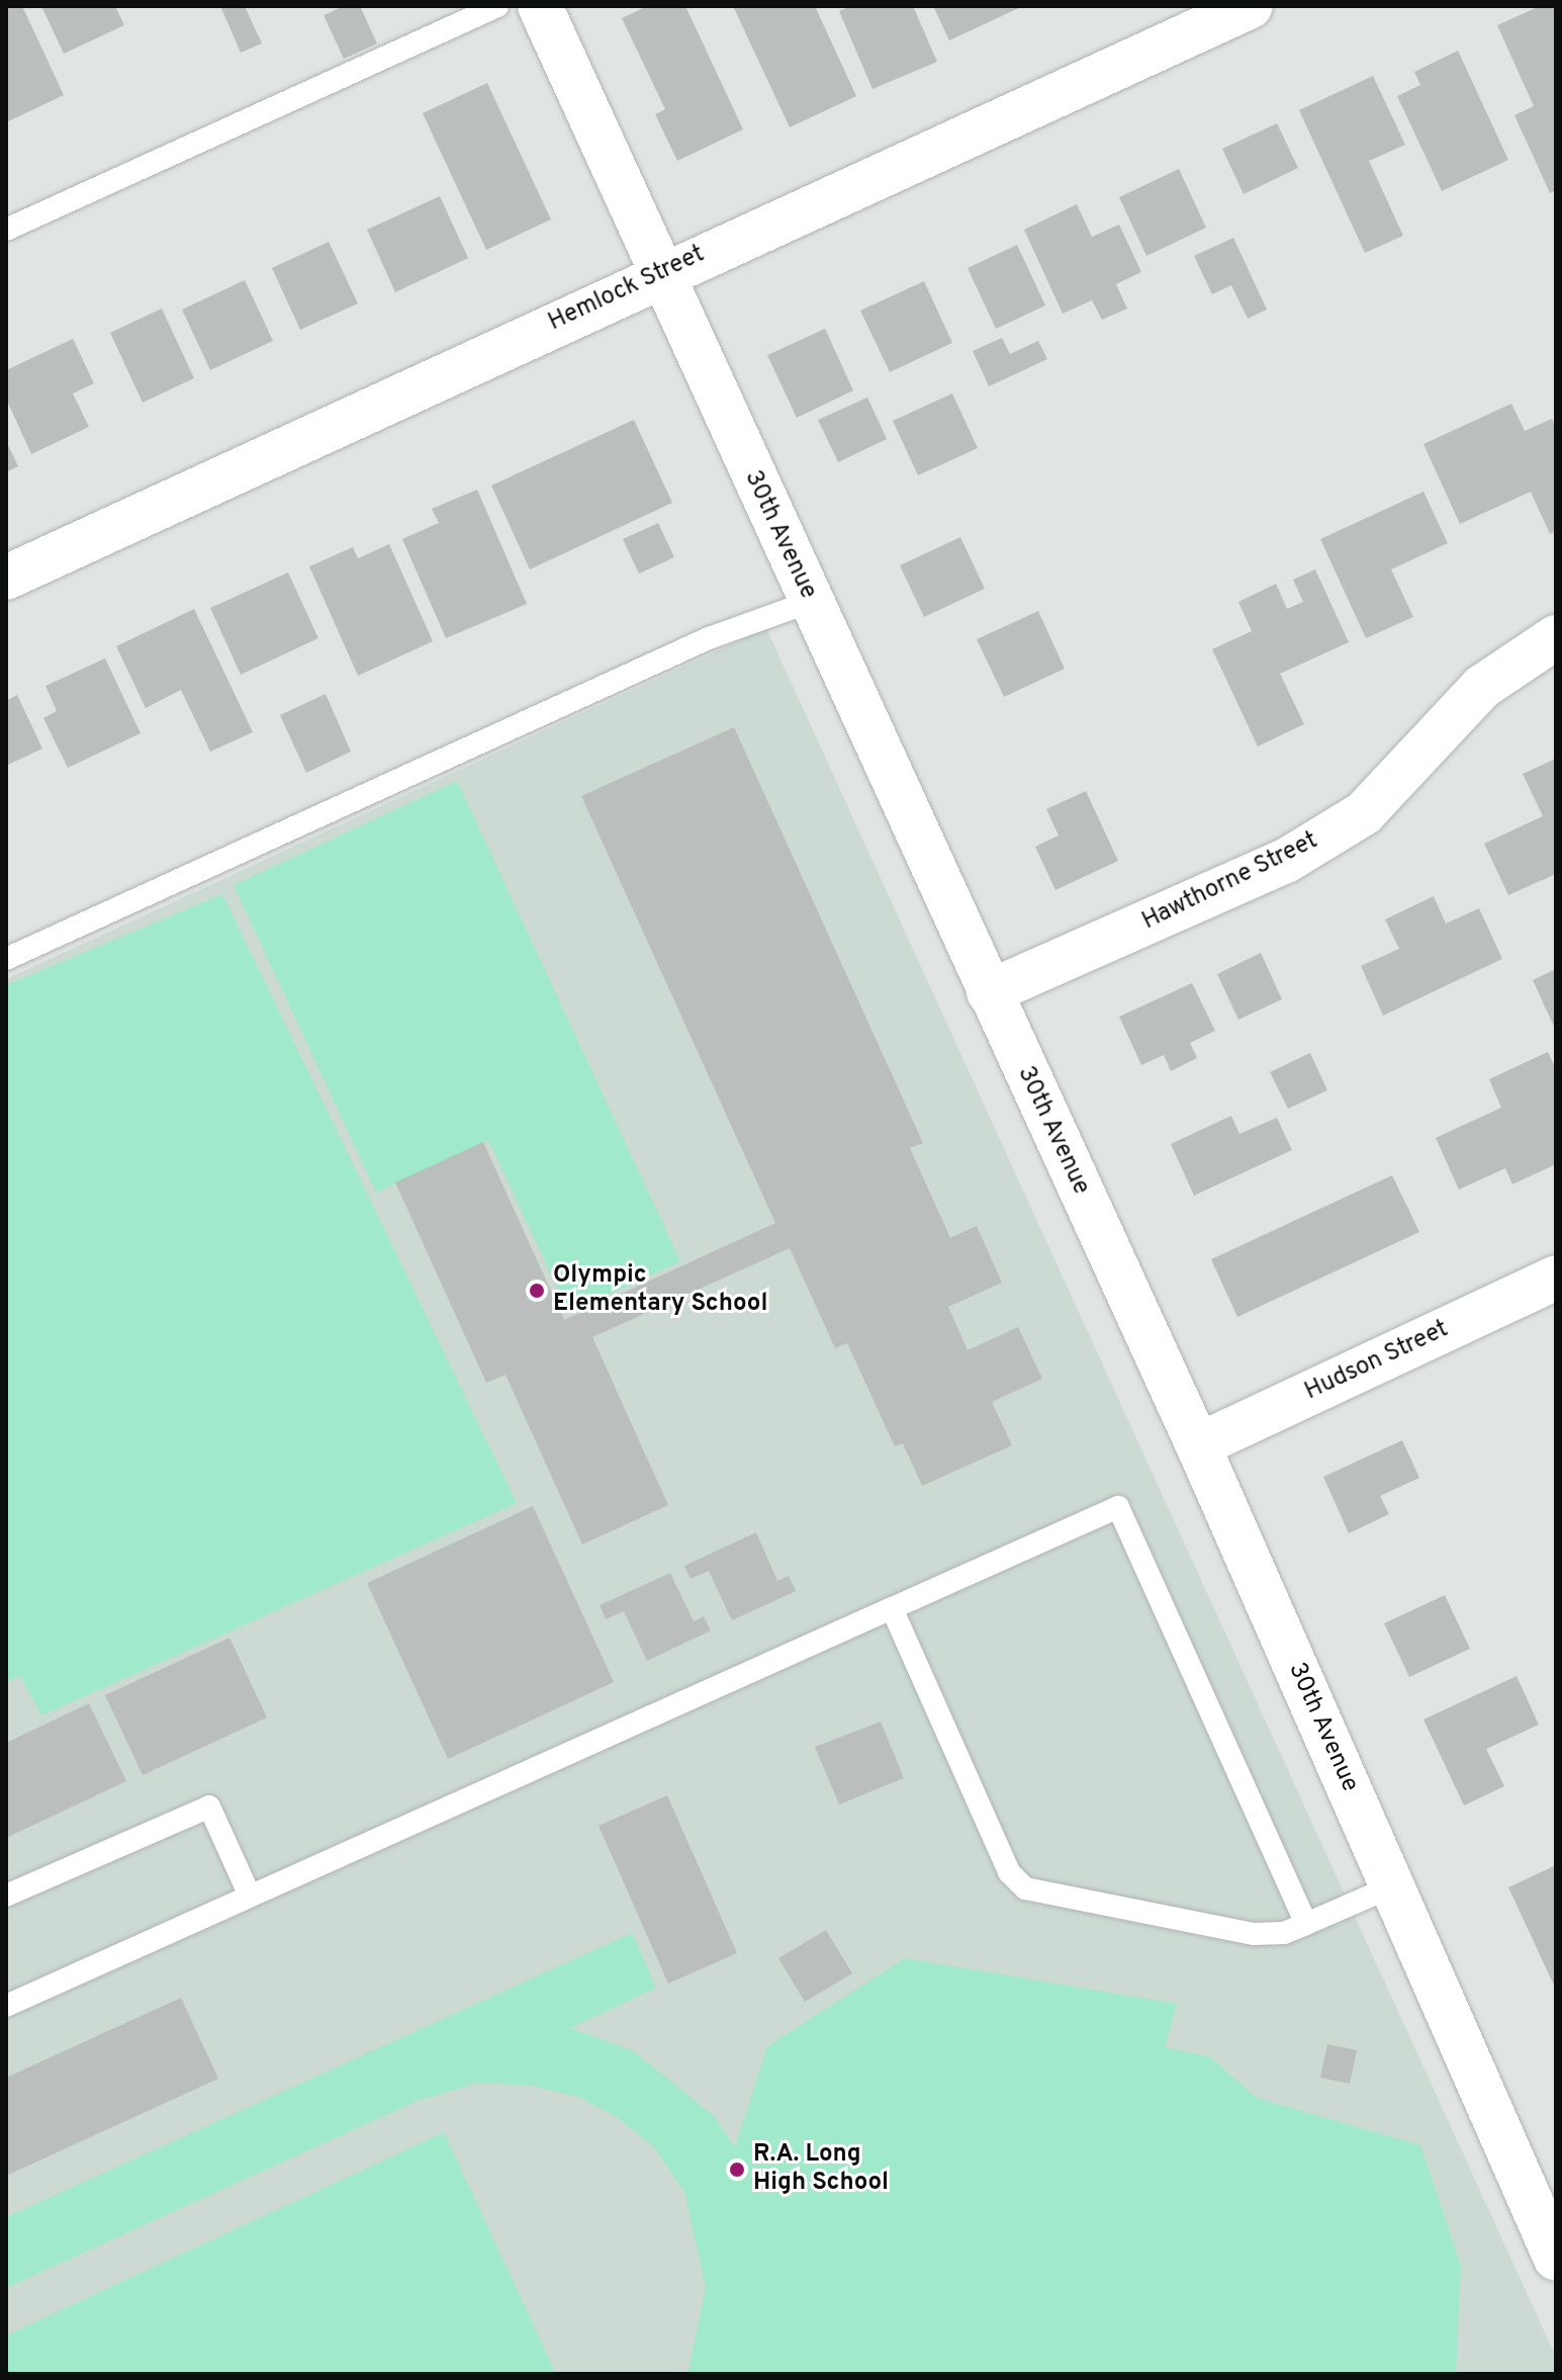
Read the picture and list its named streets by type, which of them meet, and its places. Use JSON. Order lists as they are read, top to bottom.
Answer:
{
  "streets": {
    "street": [
      "Hemlock Street",
      "30th Avenue",
      "Hawthorne Street",
      "Hudson Street"
    ]
  },
  "crossings": [
    ["Hemlock Street", "30th Avenue"],
    ["30th Avenue", "Hawthorne Street"],
    ["30th Avenue", "Hudson Street"]
  ],
  "places": ["Olympic Elementary School", "R.A. Long High School"]
}
